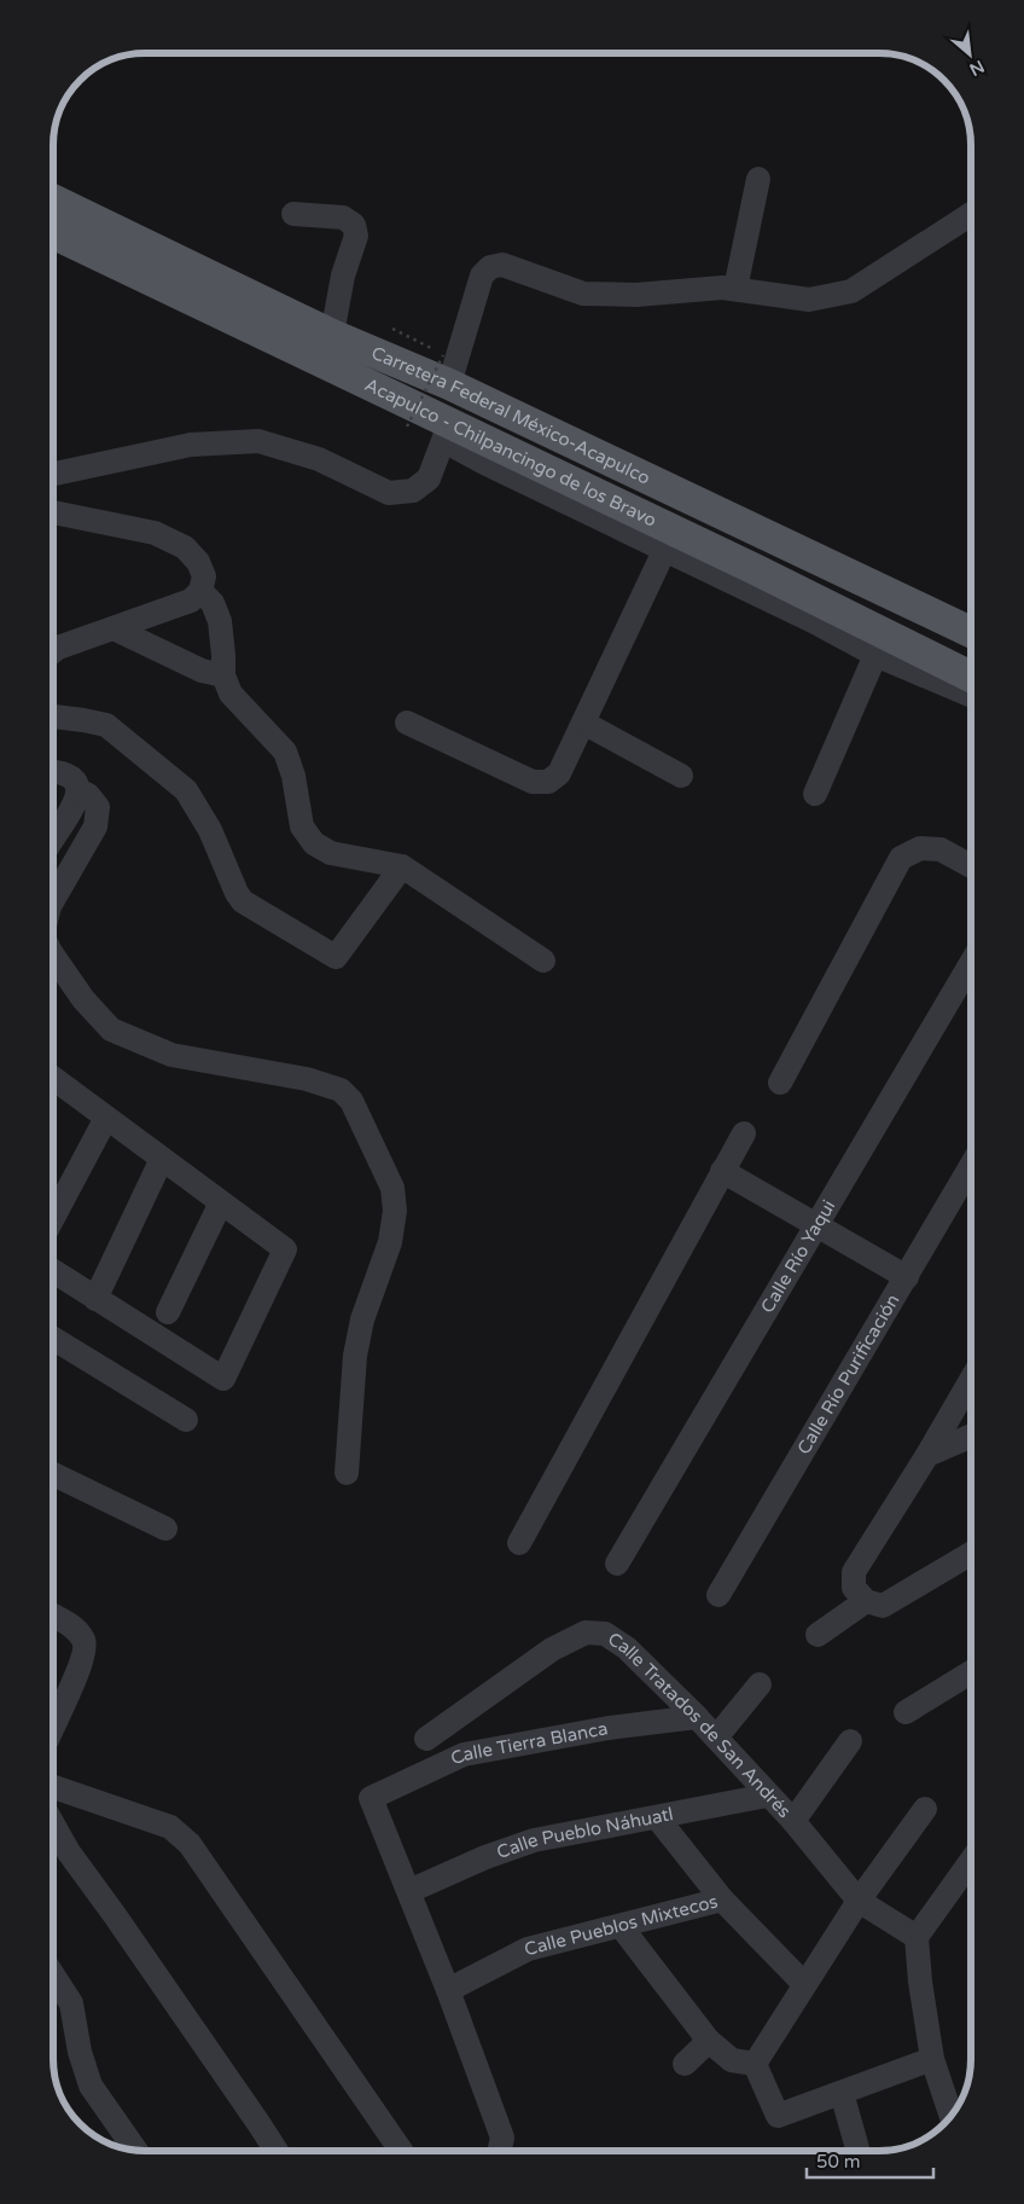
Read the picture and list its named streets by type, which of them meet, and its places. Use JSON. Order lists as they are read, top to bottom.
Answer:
{
  "streets": {
    "main road": ["Carretera Federal México-Acapulco", "Acapulco - Chilpancingo de los Bravo"],
    "street": [
      "Calle Río Yaqui",
      "Calle Río Purificación",
      "Calle Tratados de San Andrés",
      "Calle Tierra Blanca",
      "Calle Pueblo Náhuatl",
      "Calle Pueblos Mixtecos"
    ]
  },
  "crossings": [
    ["Calle Tratados de San Andrés", "Calle Tierra Blanca"],
    ["Calle Tratados de San Andrés", "Calle Pueblo Náhuatl"],
    ["Calle Tierra Blanca", "Calle Pueblo Náhuatl"]
  ],
  "scale_bar": "50 m",
  "north": "bottom right"
}
